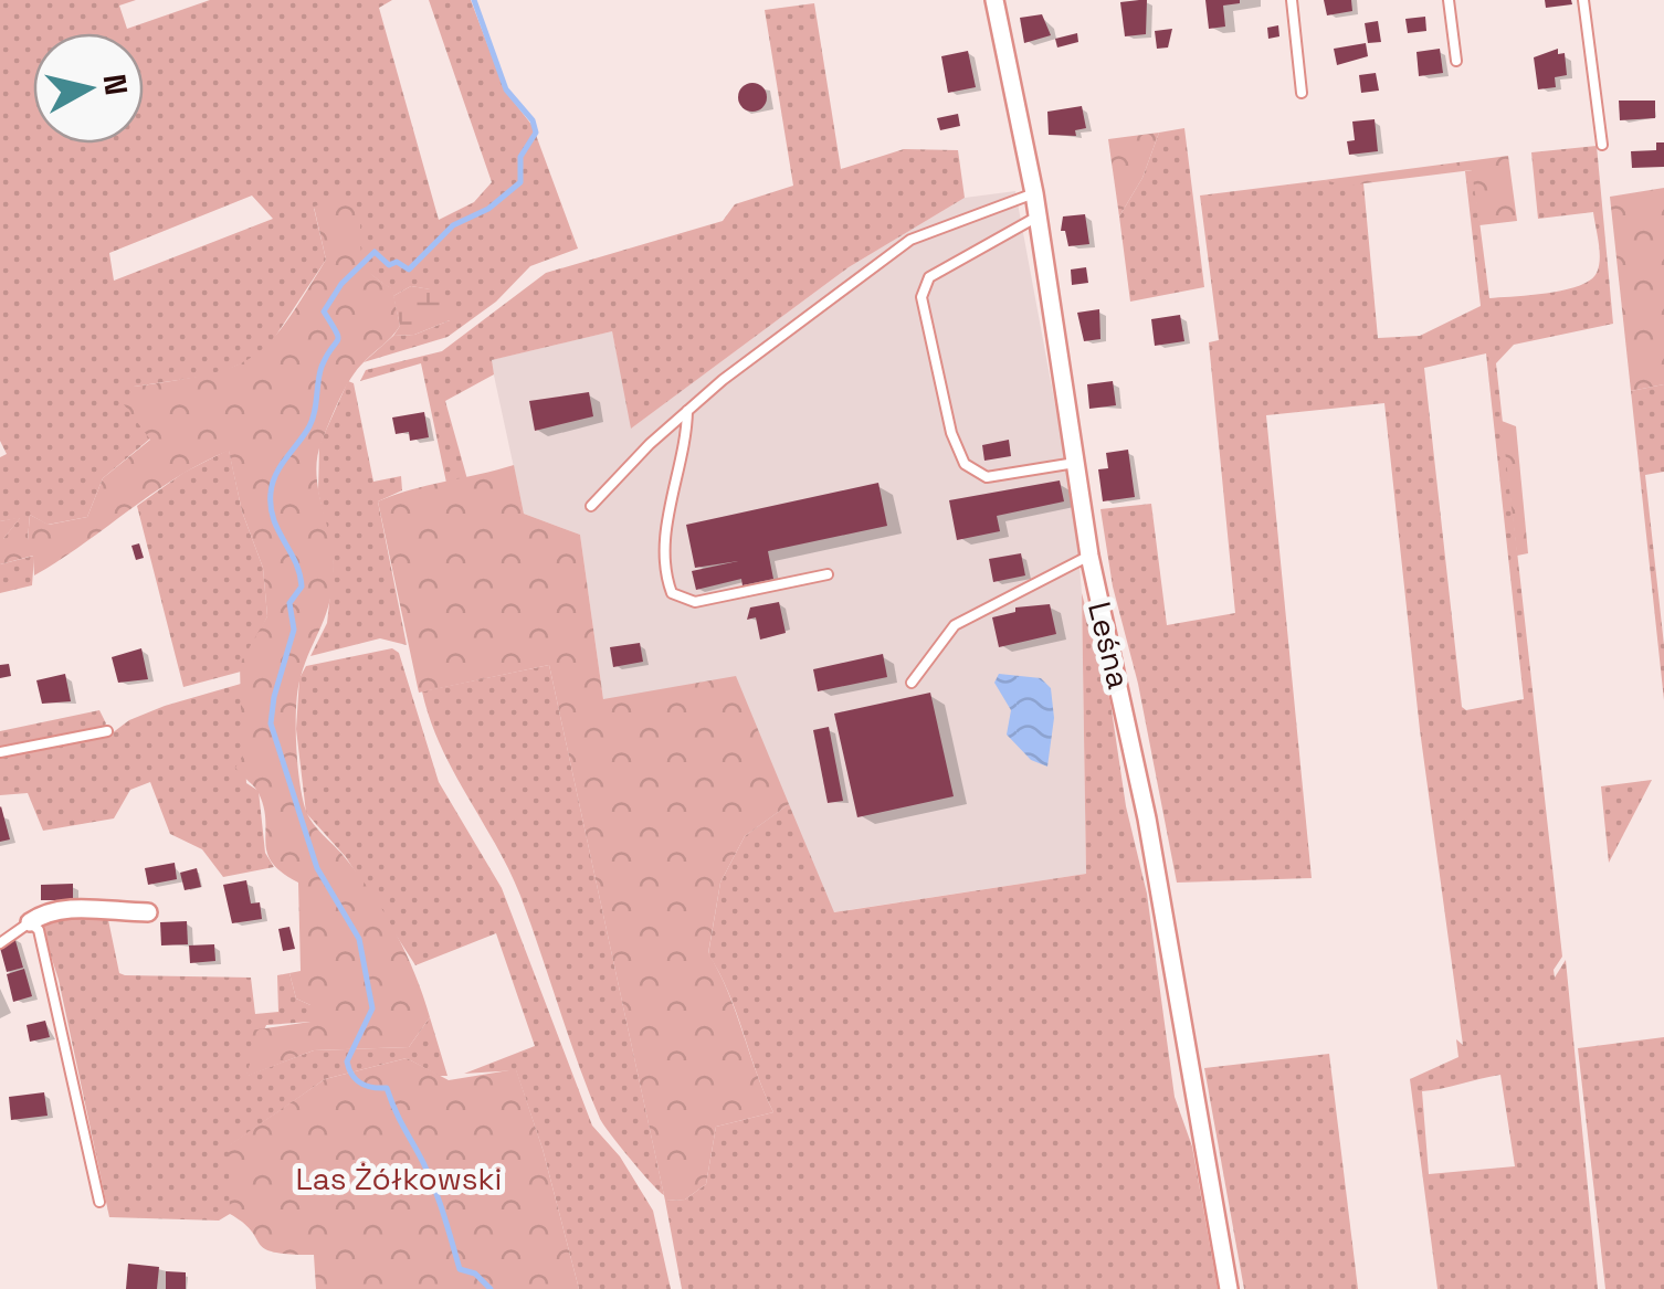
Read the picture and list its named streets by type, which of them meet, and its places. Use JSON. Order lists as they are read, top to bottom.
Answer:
{
  "streets": {
    "street": ["Leśna"]
  },
  "parks": ["Las Żółkowski"],
  "north": "right"
}
